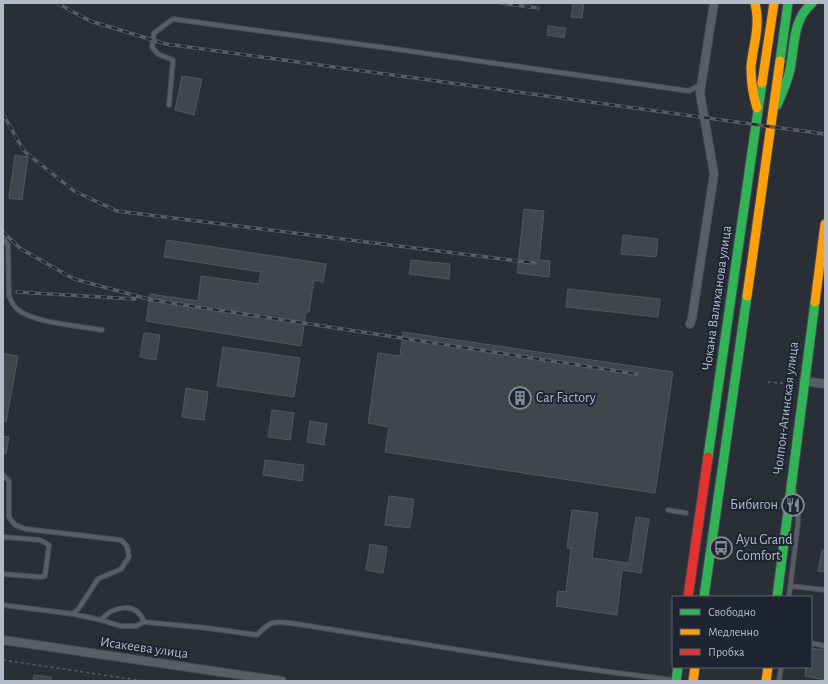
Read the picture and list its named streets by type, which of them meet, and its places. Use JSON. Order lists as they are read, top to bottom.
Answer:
{
  "streets": {
    "main road": ["Чокана Валиханова улица", "Чолпон-Атинская улица"],
    "street": ["Исакеева улица"]
  },
  "places": {
    "building": ["Car Factory"],
    "restaurant": ["Бибигон"],
    "bus stop": ["Ayu Grand Comfort"]
  },
  "legend": ["Свободно", "Медленно", "Пробка"]
}
